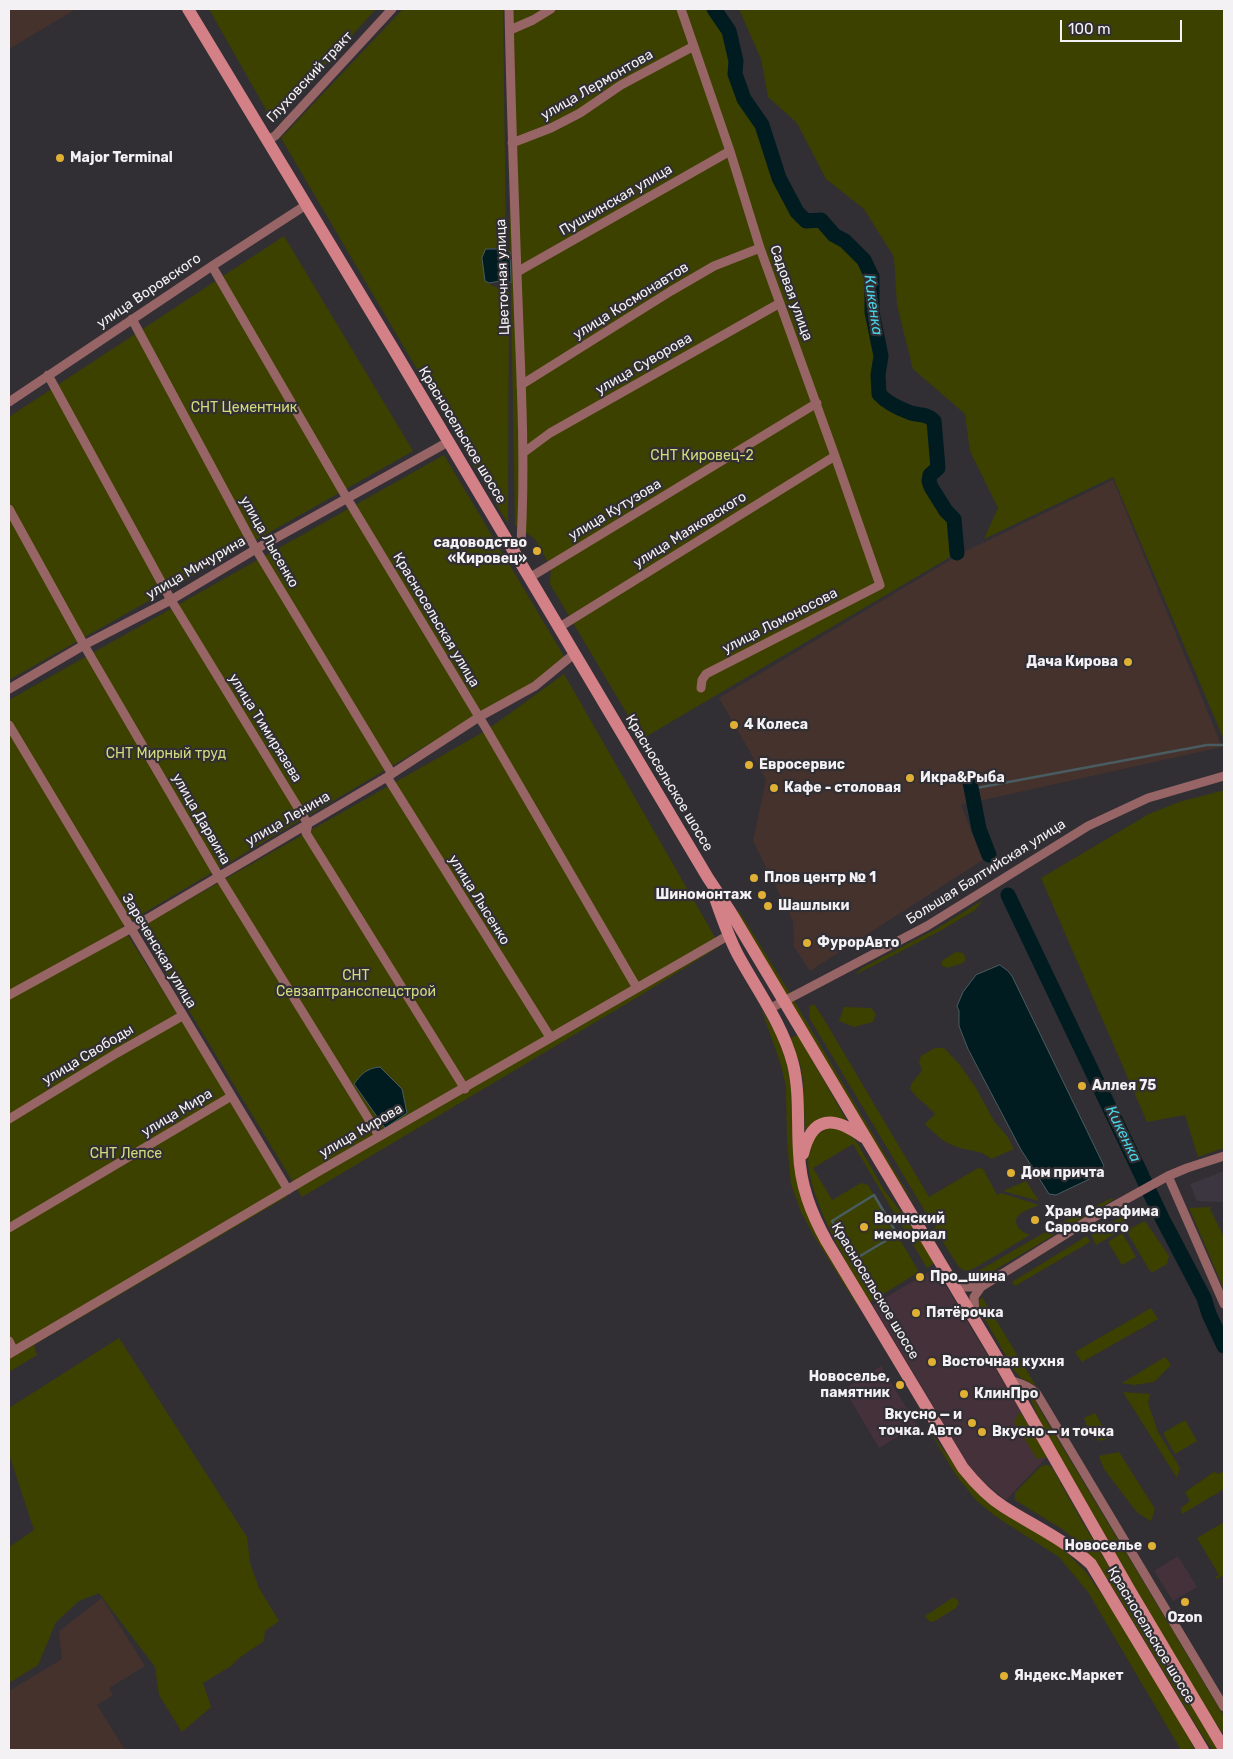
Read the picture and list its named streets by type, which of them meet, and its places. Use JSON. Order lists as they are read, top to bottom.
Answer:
{
  "streets": {
    "main road": ["Красносельское шоссе"],
    "street": [
      "Глуховский тракт",
      "улица Лермонтова",
      "Пушкинская улица",
      "Цветочная улица",
      "улица Воровского",
      "Садовая улица",
      "улица Космонавтов",
      "улица Суворова",
      "улица Кутузова",
      "улица Маяковского",
      "улица Лысенко",
      "улица Мичурина",
      "Красносельская улица",
      "улица Ломоносова",
      "улица Тимирязева",
      "улица Дарвина",
      "улица Ленина",
      "Большая Балтийская улица",
      "Зареченская улица",
      "улица Свободы",
      "улица Мира",
      "улица Кирова"
    ]
  },
  "crossings": [
    ["Глуховский тракт", "Красносельское шоссе"],
    ["улица Лермонтова", "Цветочная улица"],
    ["улица Лермонтова", "Садовая улица"],
    ["Пушкинская улица", "Цветочная улица"],
    ["Пушкинская улица", "Садовая улица"],
    ["Цветочная улица", "улица Космонавтов"],
    ["Цветочная улица", "улица Суворова"],
    ["Цветочная улица", "Красносельское шоссе"],
    ["улица Воровского", "Красносельское шоссе"],
    ["улица Воровского", "улица Лысенко"],
    ["улица Воровского", "Красносельская улица"],
    ["улица Воровского", "улица Тимирязева"],
    ["Садовая улица", "улица Космонавтов"],
    ["Садовая улица", "улица Суворова"],
    ["Садовая улица", "улица Кутузова"],
    ["Садовая улица", "улица Маяковского"],
    ["Садовая улица", "улица Ломоносова"],
    ["Красносельское шоссе", "улица Кутузова"],
    ["Красносельское шоссе", "улица Маяковского"],
    ["Красносельское шоссе", "улица Мичурина"],
    ["Красносельское шоссе", "улица Ленина"],
    ["Красносельское шоссе", "Большая Балтийская улица"],
    ["Красносельское шоссе", "улица Кирова"],
    ["улица Лысенко", "улица Мичурина"],
    ["улица Лысенко", "улица Ленина"],
    ["улица Лысенко", "улица Кирова"],
    ["улица Мичурина", "Красносельская улица"],
    ["улица Мичурина", "улица Тимирязева"],
    ["улица Мичурина", "улица Дарвина"],
    ["Красносельская улица", "улица Ленина"],
    ["Красносельская улица", "улица Кирова"],
    ["улица Тимирязева", "улица Ленина"],
    ["улица Тимирязева", "улица Кирова"],
    ["улица Дарвина", "улица Ленина"],
    ["улица Дарвина", "улица Кирова"],
    ["улица Ленина", "Зареченская улица"],
    ["Зареченская улица", "улица Свободы"],
    ["Зареченская улица", "улица Мира"],
    ["Зареченская улица", "улица Кирова"]
  ],
  "water": ["Кикенка"],
  "parks": [
    "СНТ Цементник",
    "СНТ Кировец-2",
    "СНТ Мирный труд",
    "СНТ Севзаптрансспецстрой",
    "СНТ Лепсе"
  ],
  "places": [
    "Major Terminal",
    "садоводство «Кировец»",
    "Дача Кирова",
    "4 Колеса",
    "Евросервис",
    "Икра&Рыба",
    "Кафе - столовая",
    "Плов центр № 1",
    "Шиномонтаж",
    "Шашлыки",
    "ФурорАвто",
    "Аллея 75",
    "Дом причта",
    "Храм Серафима Саровского",
    "Воинский мемориал",
    "Про_шина",
    "Пятёрочка",
    "Восточная кухня",
    "Новоселье, памятник",
    "КлинПро",
    "Вкусно — и точка. Авто",
    "Вкусно — и точка",
    "Новоселье",
    "Ozon",
    "Яндекс.Маркет"
  ],
  "scale_bar": "100 m"
}
